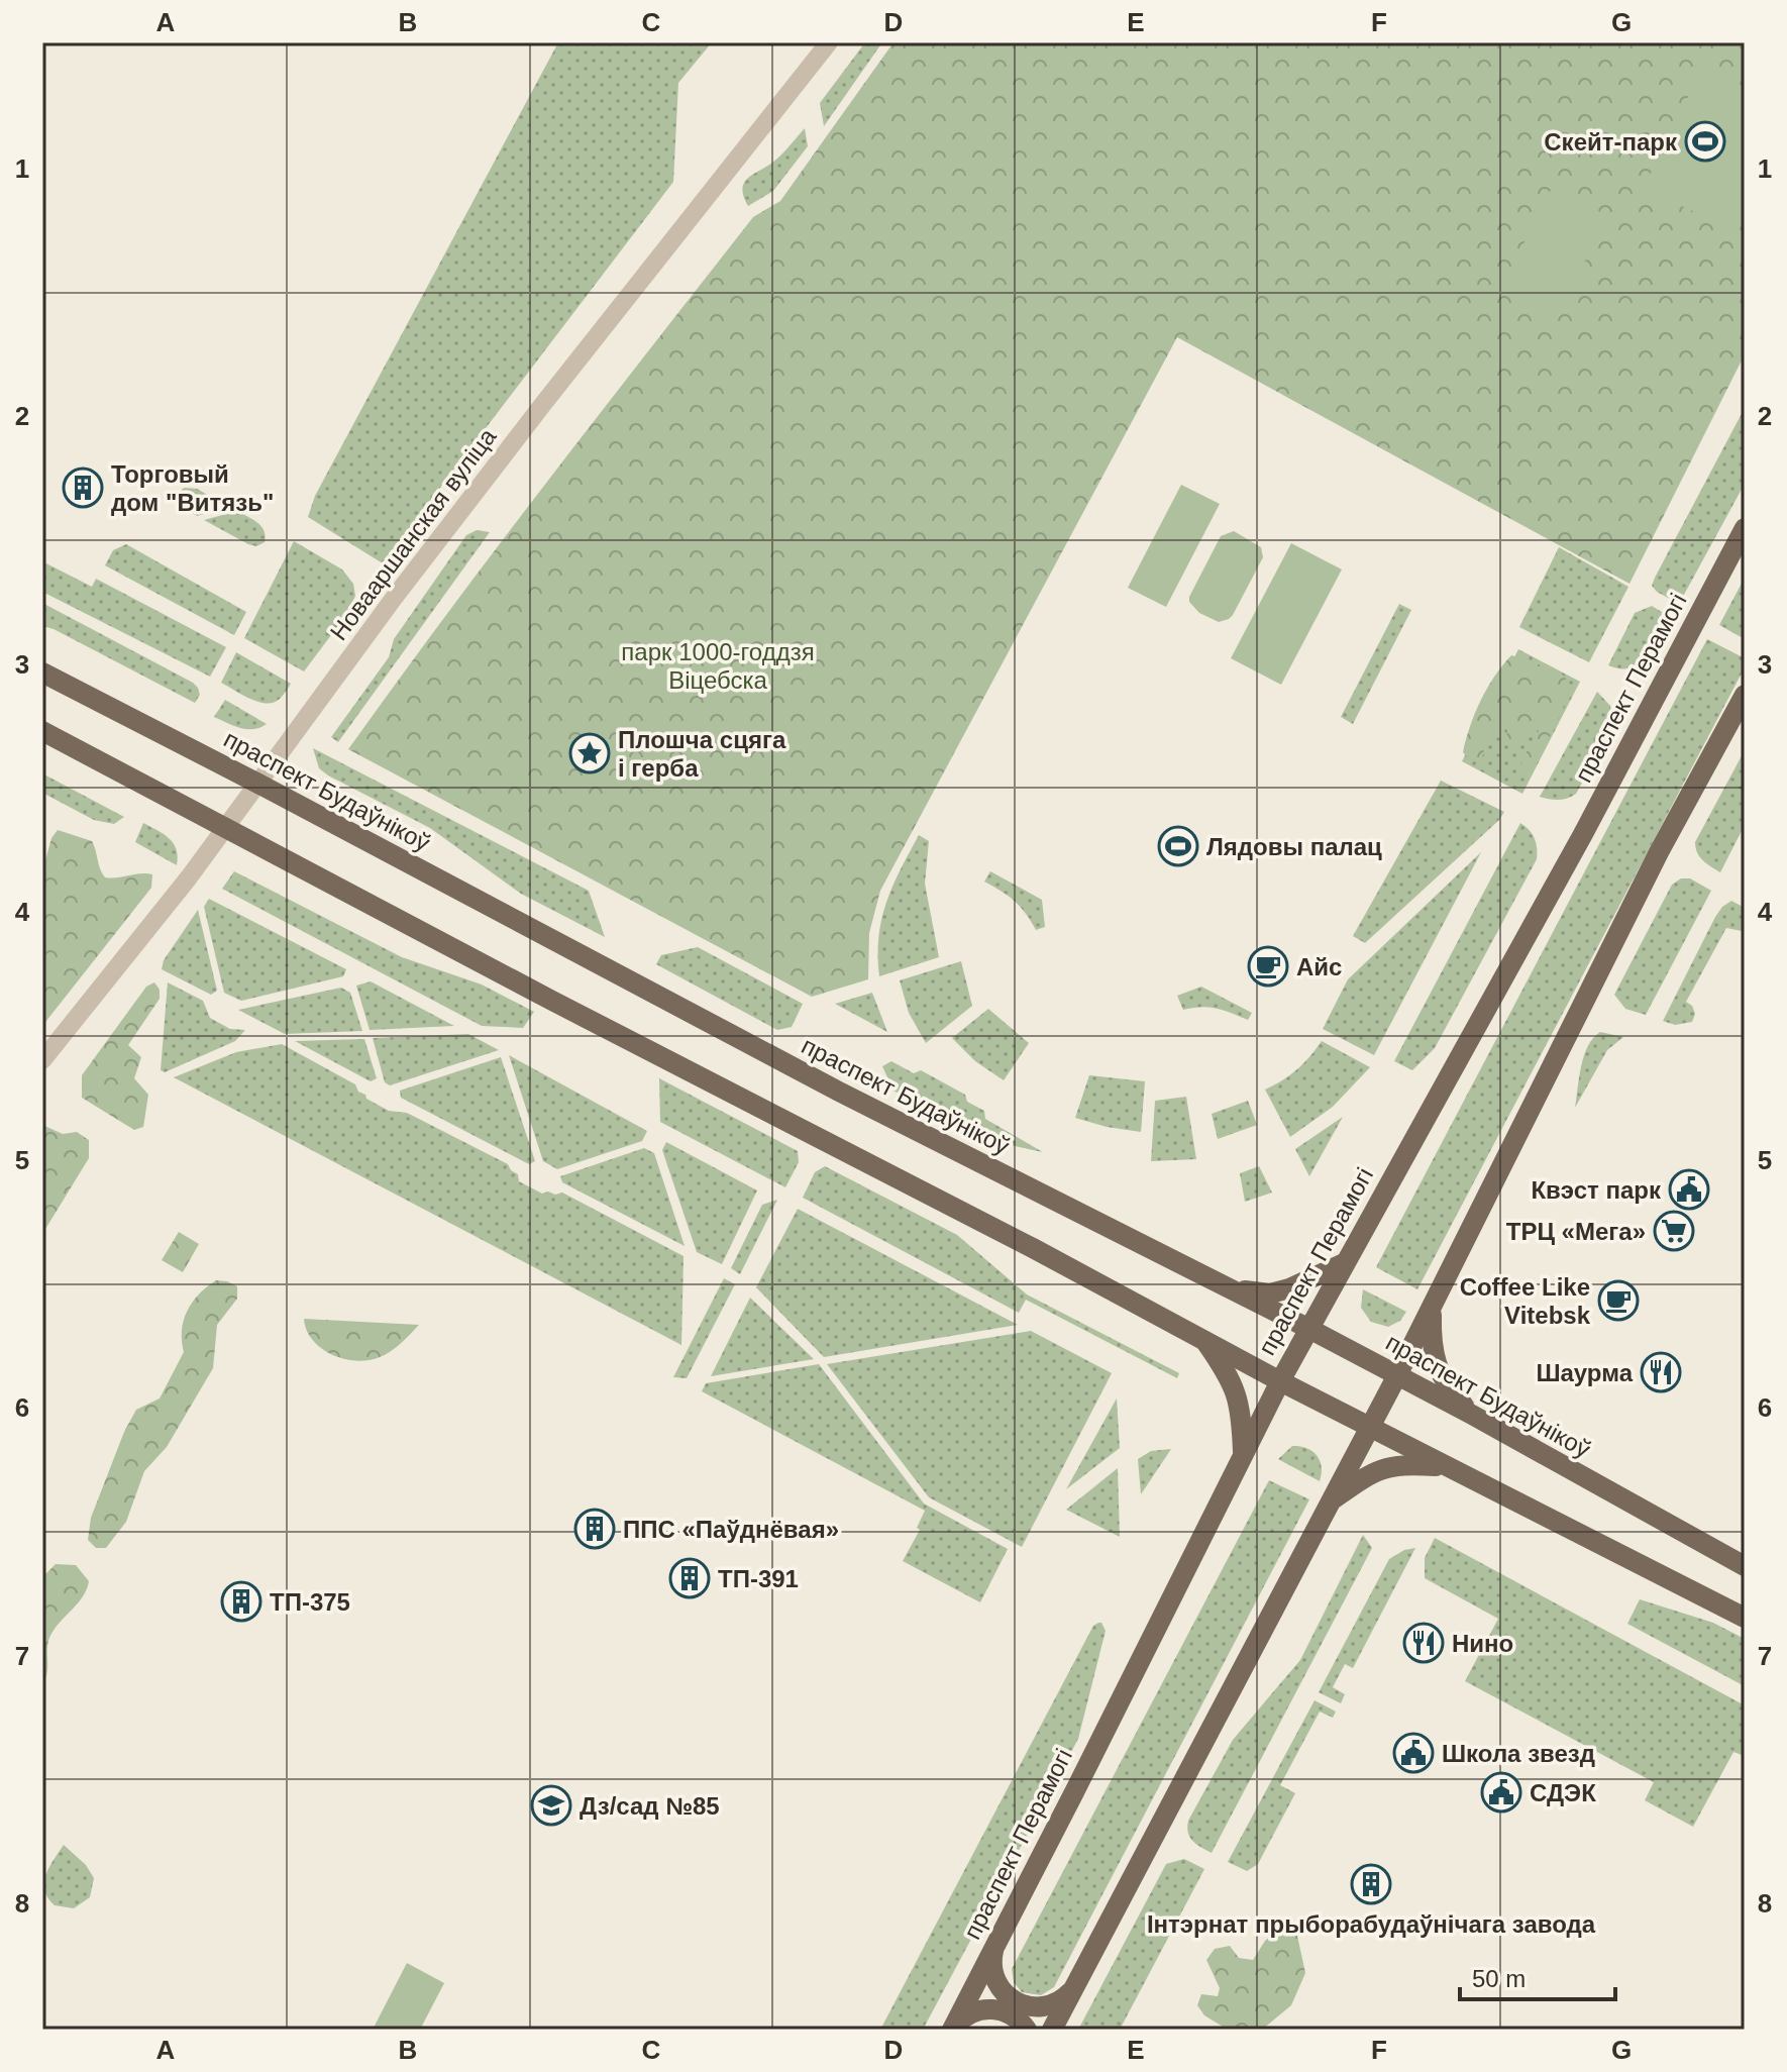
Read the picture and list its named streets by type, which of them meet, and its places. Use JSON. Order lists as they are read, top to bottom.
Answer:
{
  "streets": {
    "main road": ["праспект Перамогі", "праспект Будаўнікоў"],
    "street": ["Новааршанская вуліца"]
  },
  "crossings": [
    ["Новааршанская вуліца", "праспект Будаўнікоў"],
    ["праспект Перамогі", "праспект Будаўнікоў"]
  ],
  "parks": ["парк 1000-годдзя Віцебска"],
  "places": {
    "sports": ["Скейт-парк", "Лядовы палац"],
    "building": [
      "Торговый дом \"Витязь\"",
      "ППС «Паўднёвая»",
      "ТП-391",
      "ТП-375",
      "Інтэрнат прыборабудаўнічага завода"
    ],
    "place": ["Плошча сцяга і герба"],
    "cafe": ["Айс", "Coffee Like Vitebsk"],
    "public building": ["Квэст парк", "Школа звезд", "СДЭК"],
    "supermarket": ["ТРЦ «Мега»"],
    "restaurant": ["Шаурма", "Нино"],
    "school or university": ["Дз/сад №85"]
  },
  "scale_bar": "50 m",
  "grid": {
    "columns": [
      "A",
      "B",
      "C",
      "D",
      "E",
      "F",
      "G"
    ],
    "rows": [
      "1",
      "2",
      "3",
      "4",
      "5",
      "6",
      "7",
      "8"
    ]
  }
}
